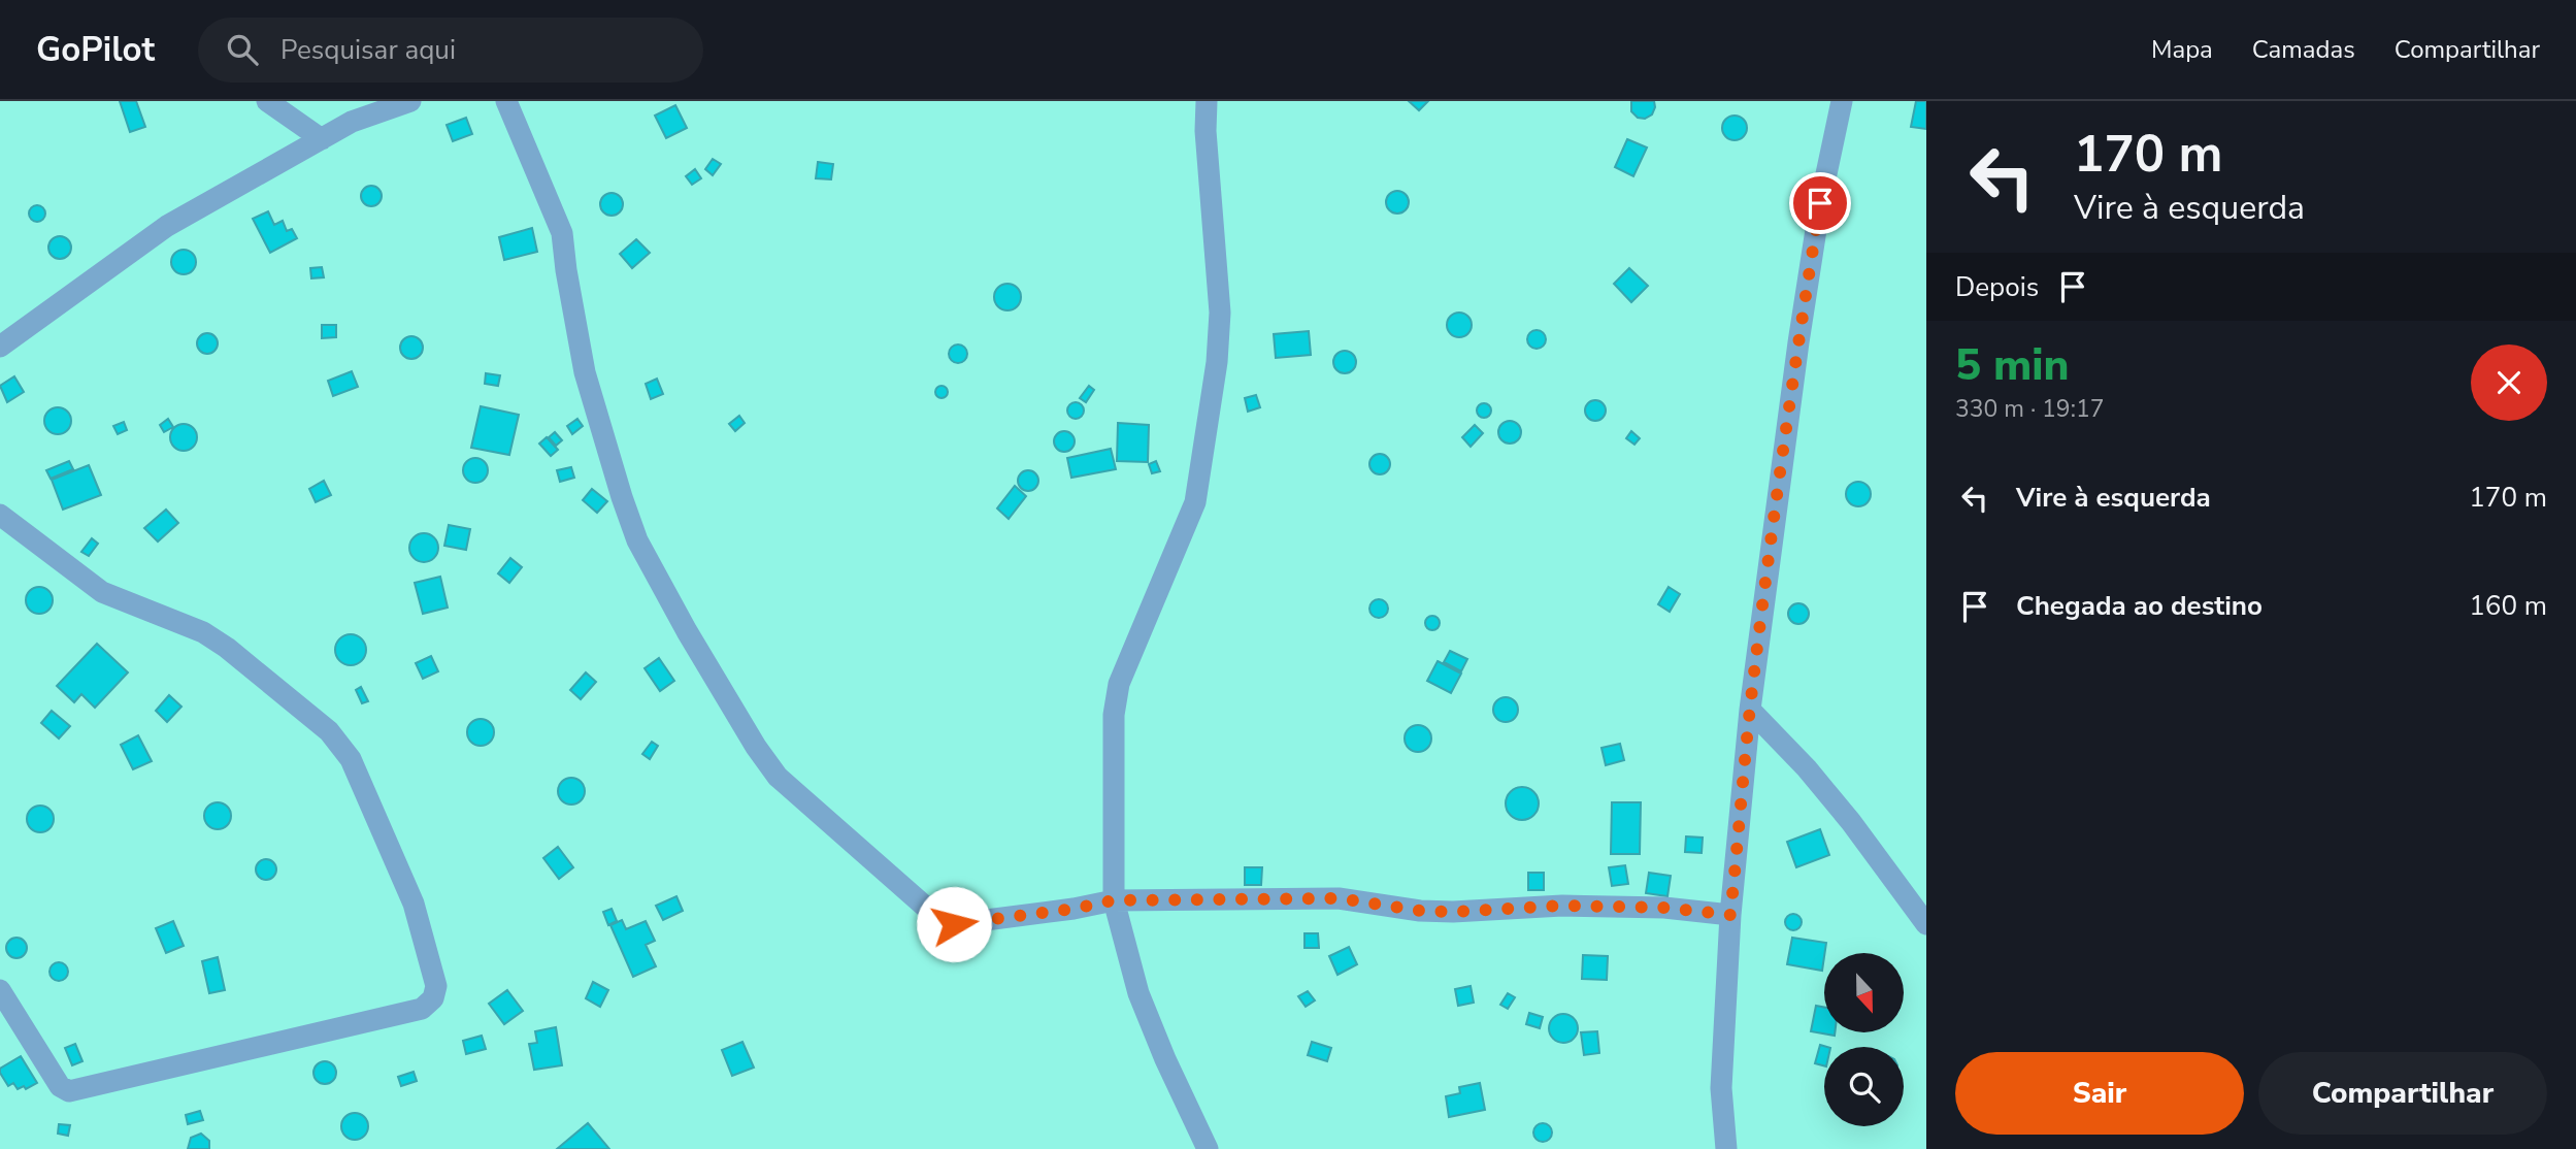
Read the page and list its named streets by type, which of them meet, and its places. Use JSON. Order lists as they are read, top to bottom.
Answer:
{
  "north": "bottom",
  "page": {
    "header": "GoPilot",
    "search": "Pesquisar aqui",
    "nav": ["Mapa", "Camadas", "Compartilhar"],
    "turn": ["170 m", "Vire à esquerda"],
    "then": "Depois",
    "heading": ["5 min", "330 m · 19:17"],
    "list": [
      {
        "name": "Vire à esquerda",
        "value": "170 m"
      },
      {
        "name": "Chegada ao destino",
        "value": "160 m"
      }
    ],
    "buttons": ["Sair", "Compartilhar"]
  }
}
